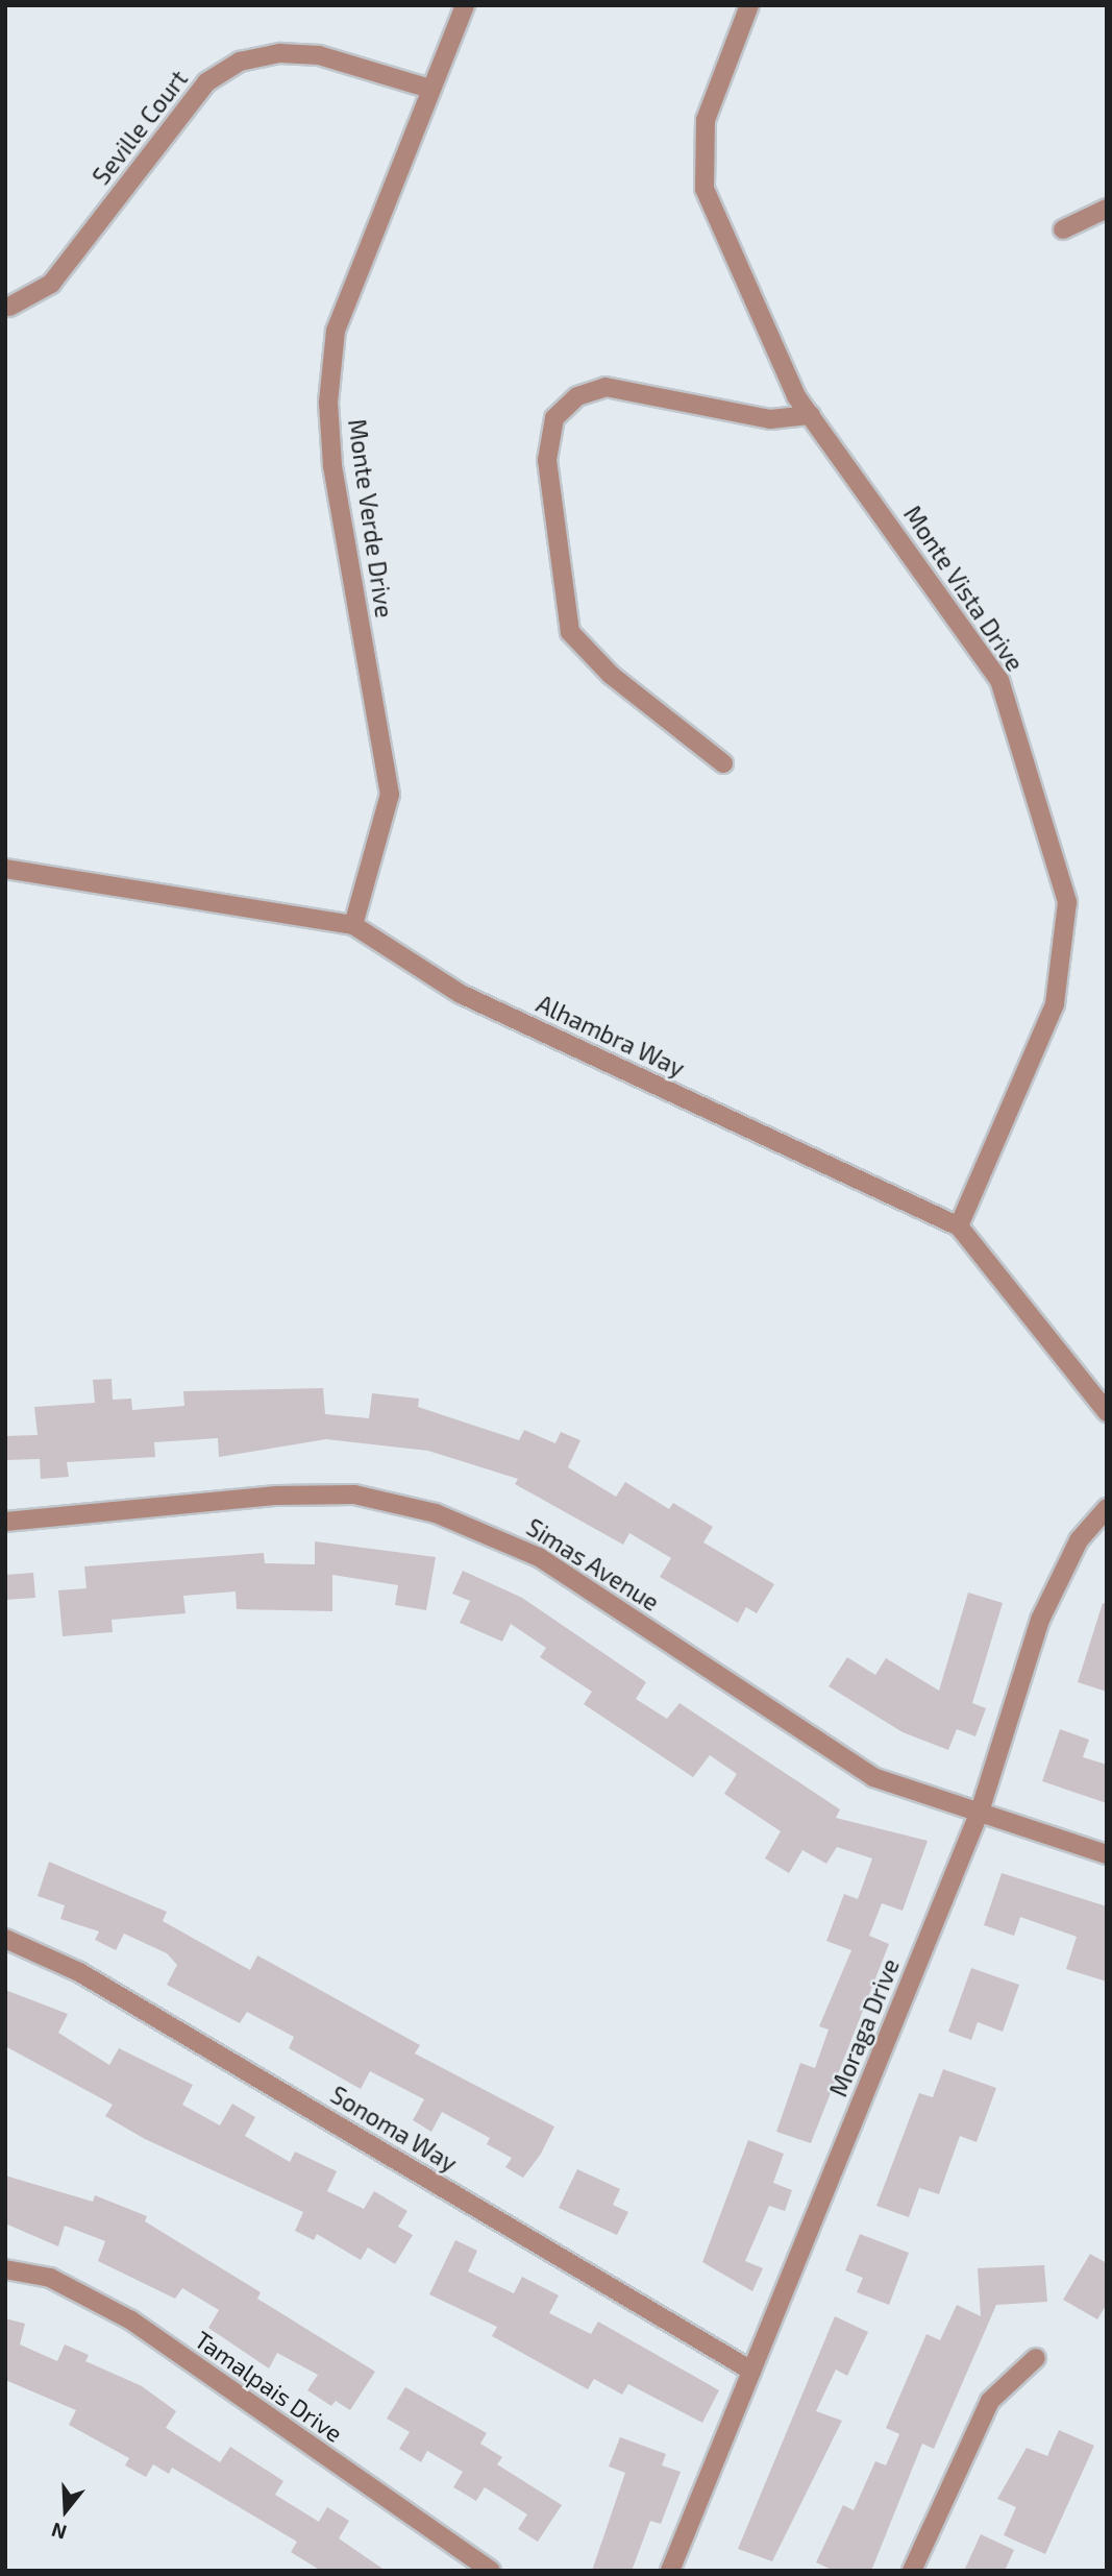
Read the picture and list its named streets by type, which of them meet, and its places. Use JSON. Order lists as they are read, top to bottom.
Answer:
{
  "streets": {
    "street": [
      "Seville Court",
      "Monte Verde Drive",
      "Monte Vista Drive",
      "Alhambra Way",
      "Simas Avenue",
      "Moraga Drive",
      "Sonoma Way",
      "Tamalpais Drive"
    ]
  },
  "crossings": [
    ["Seville Court", "Monte Verde Drive"],
    ["Monte Verde Drive", "Alhambra Way"],
    ["Monte Vista Drive", "Alhambra Way"],
    ["Simas Avenue", "Moraga Drive"],
    ["Moraga Drive", "Sonoma Way"]
  ],
  "north": "bottom"
}
